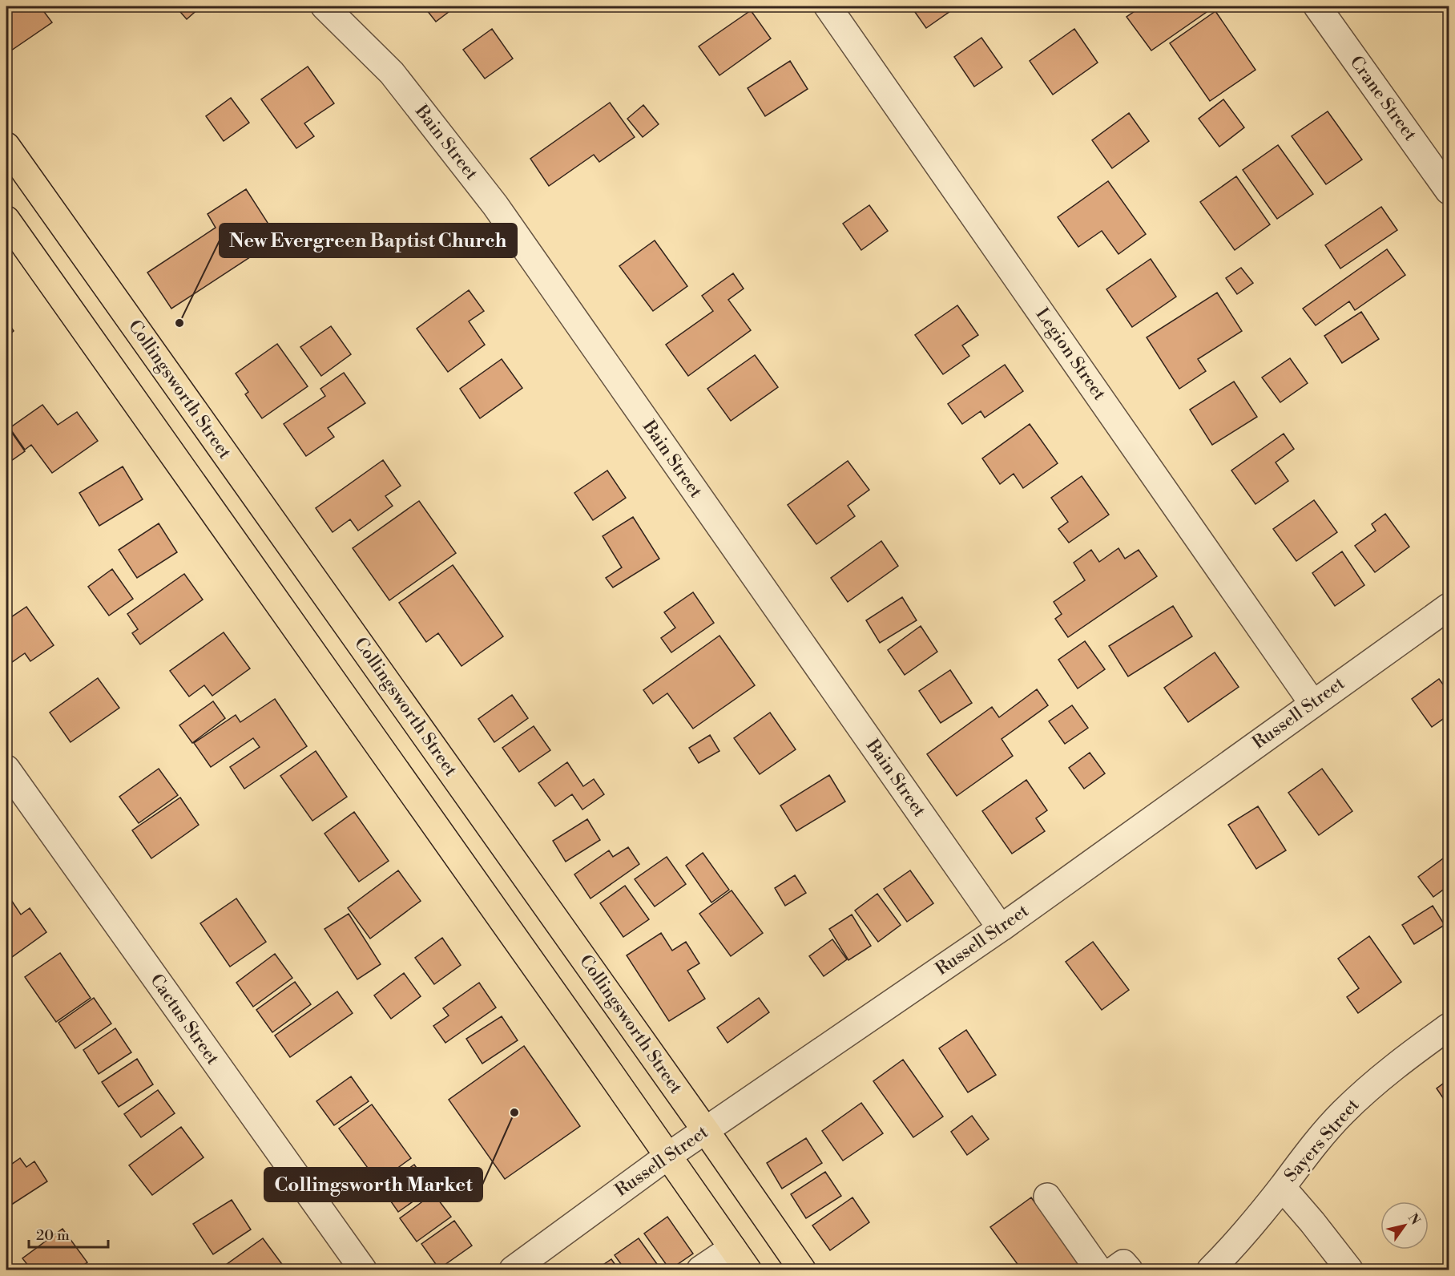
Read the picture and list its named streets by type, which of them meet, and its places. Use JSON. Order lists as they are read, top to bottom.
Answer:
{
  "streets": {
    "main road": ["Collingsworth Street"],
    "street": [
      "Crane Street",
      "Bain Street",
      "Legion Street",
      "Russell Street",
      "Cactus Street",
      "Sayers Street"
    ]
  },
  "crossings": [
    ["Bain Street", "Russell Street"],
    ["Legion Street", "Russell Street"],
    ["Collingsworth Street", "Russell Street"]
  ],
  "places": ["New Evergreen Baptist Church", "Collingsworth Market"],
  "scale_bar": "20 m",
  "north": "top right"
}
